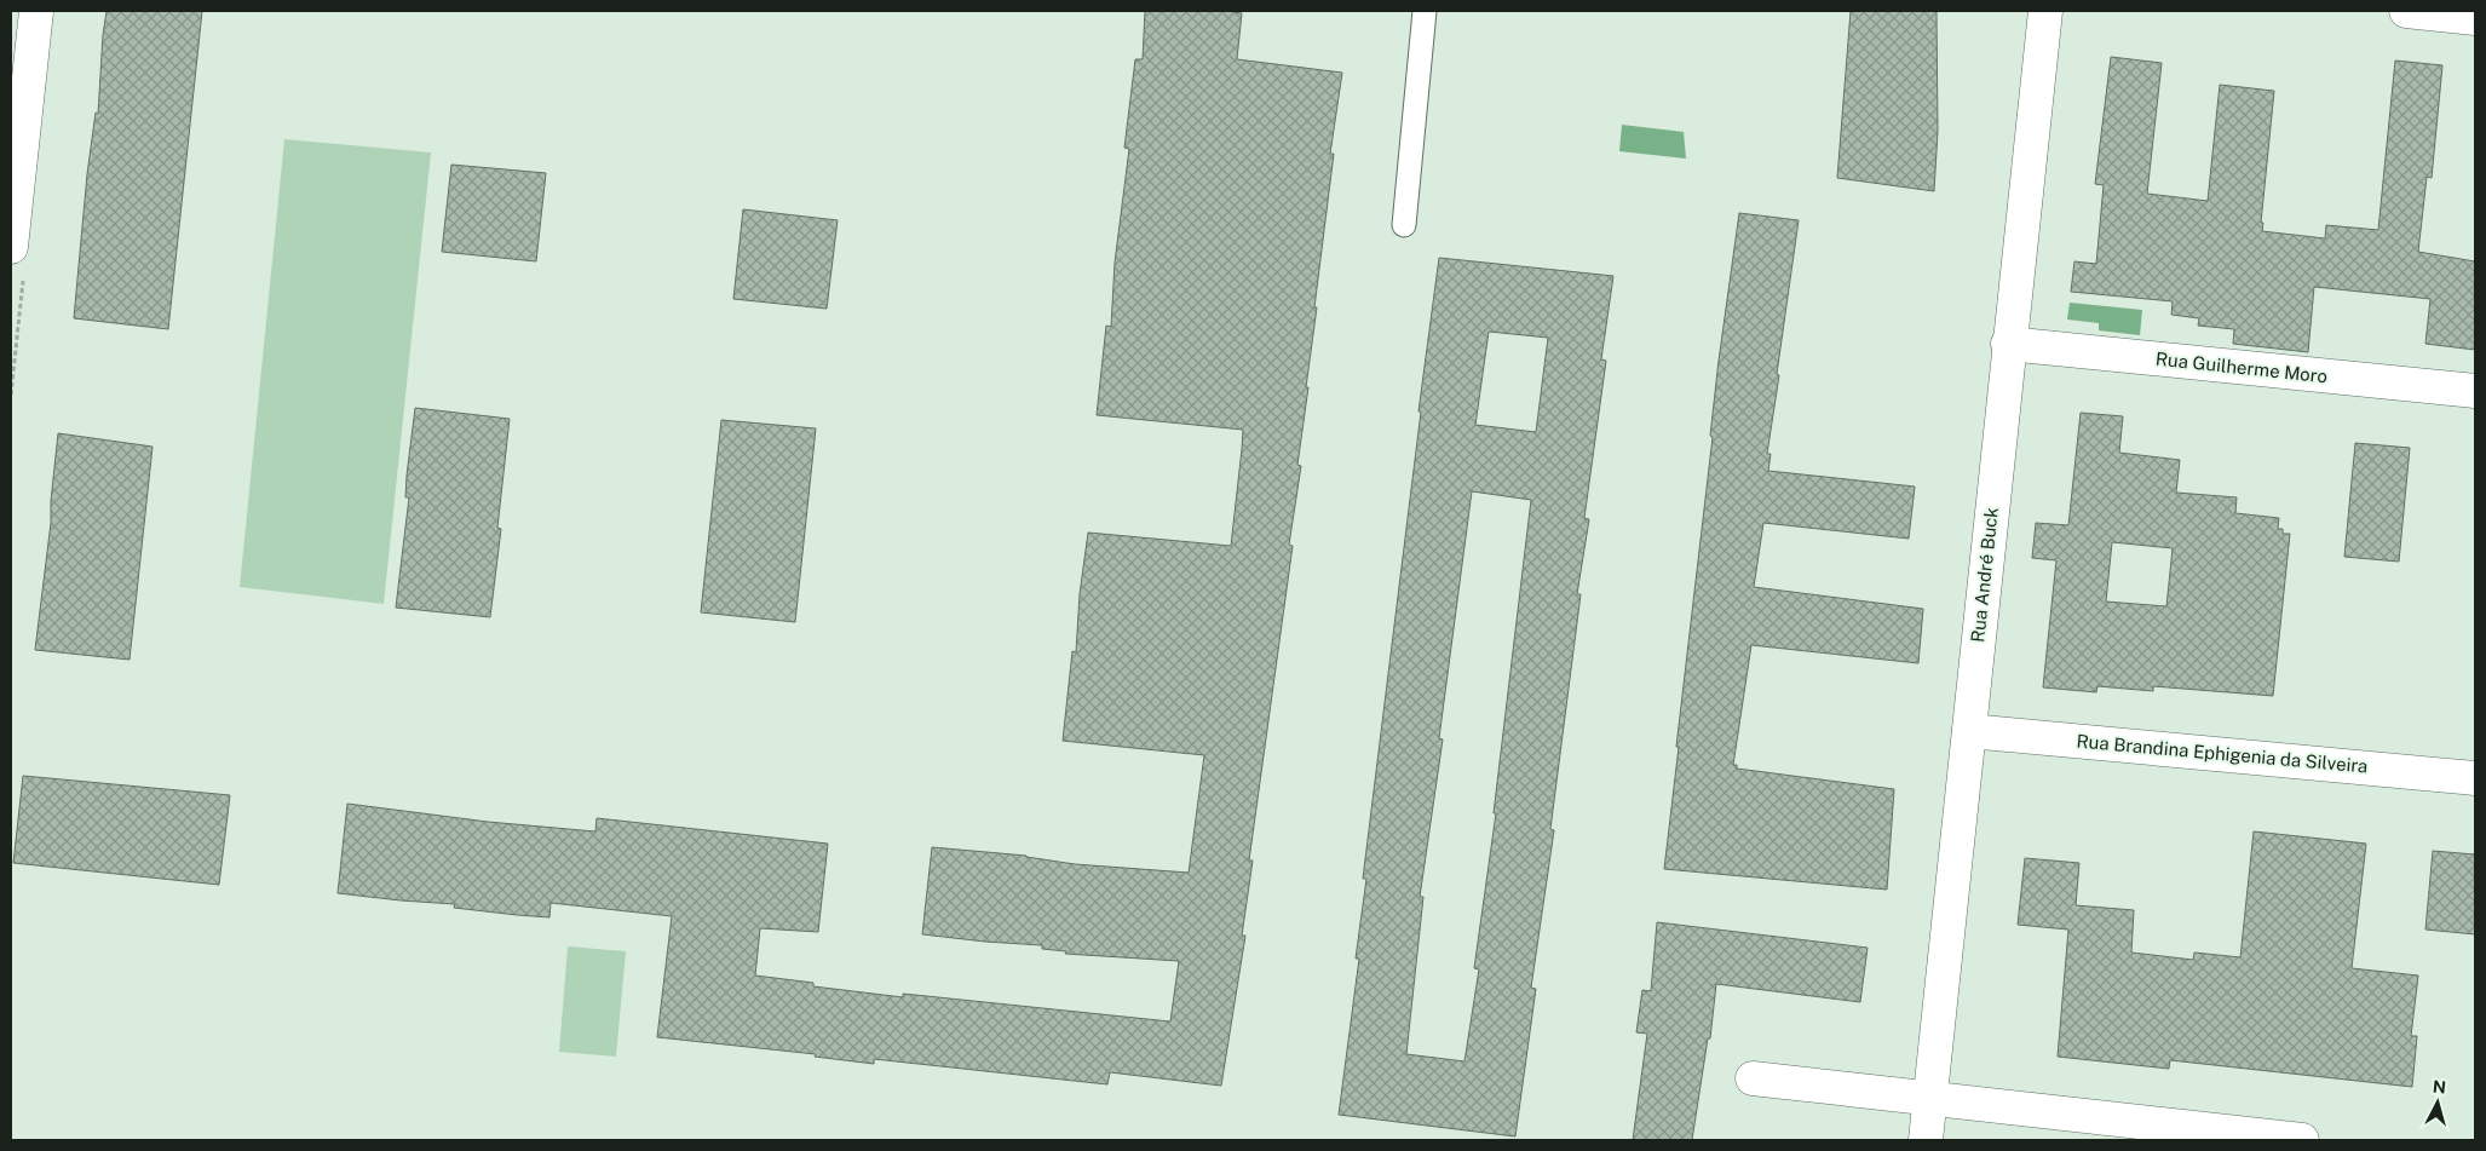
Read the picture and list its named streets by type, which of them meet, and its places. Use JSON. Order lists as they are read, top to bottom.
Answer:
{
  "streets": {
    "street": ["Rua Guilherme Moro", "Rua André Buck", "Rua Brandina Ephigenia da Silveira"]
  },
  "crossings": [
    ["Rua Guilherme Moro", "Rua André Buck"],
    ["Rua André Buck", "Rua Brandina Ephigenia da Silveira"]
  ],
  "north": "top"
}
